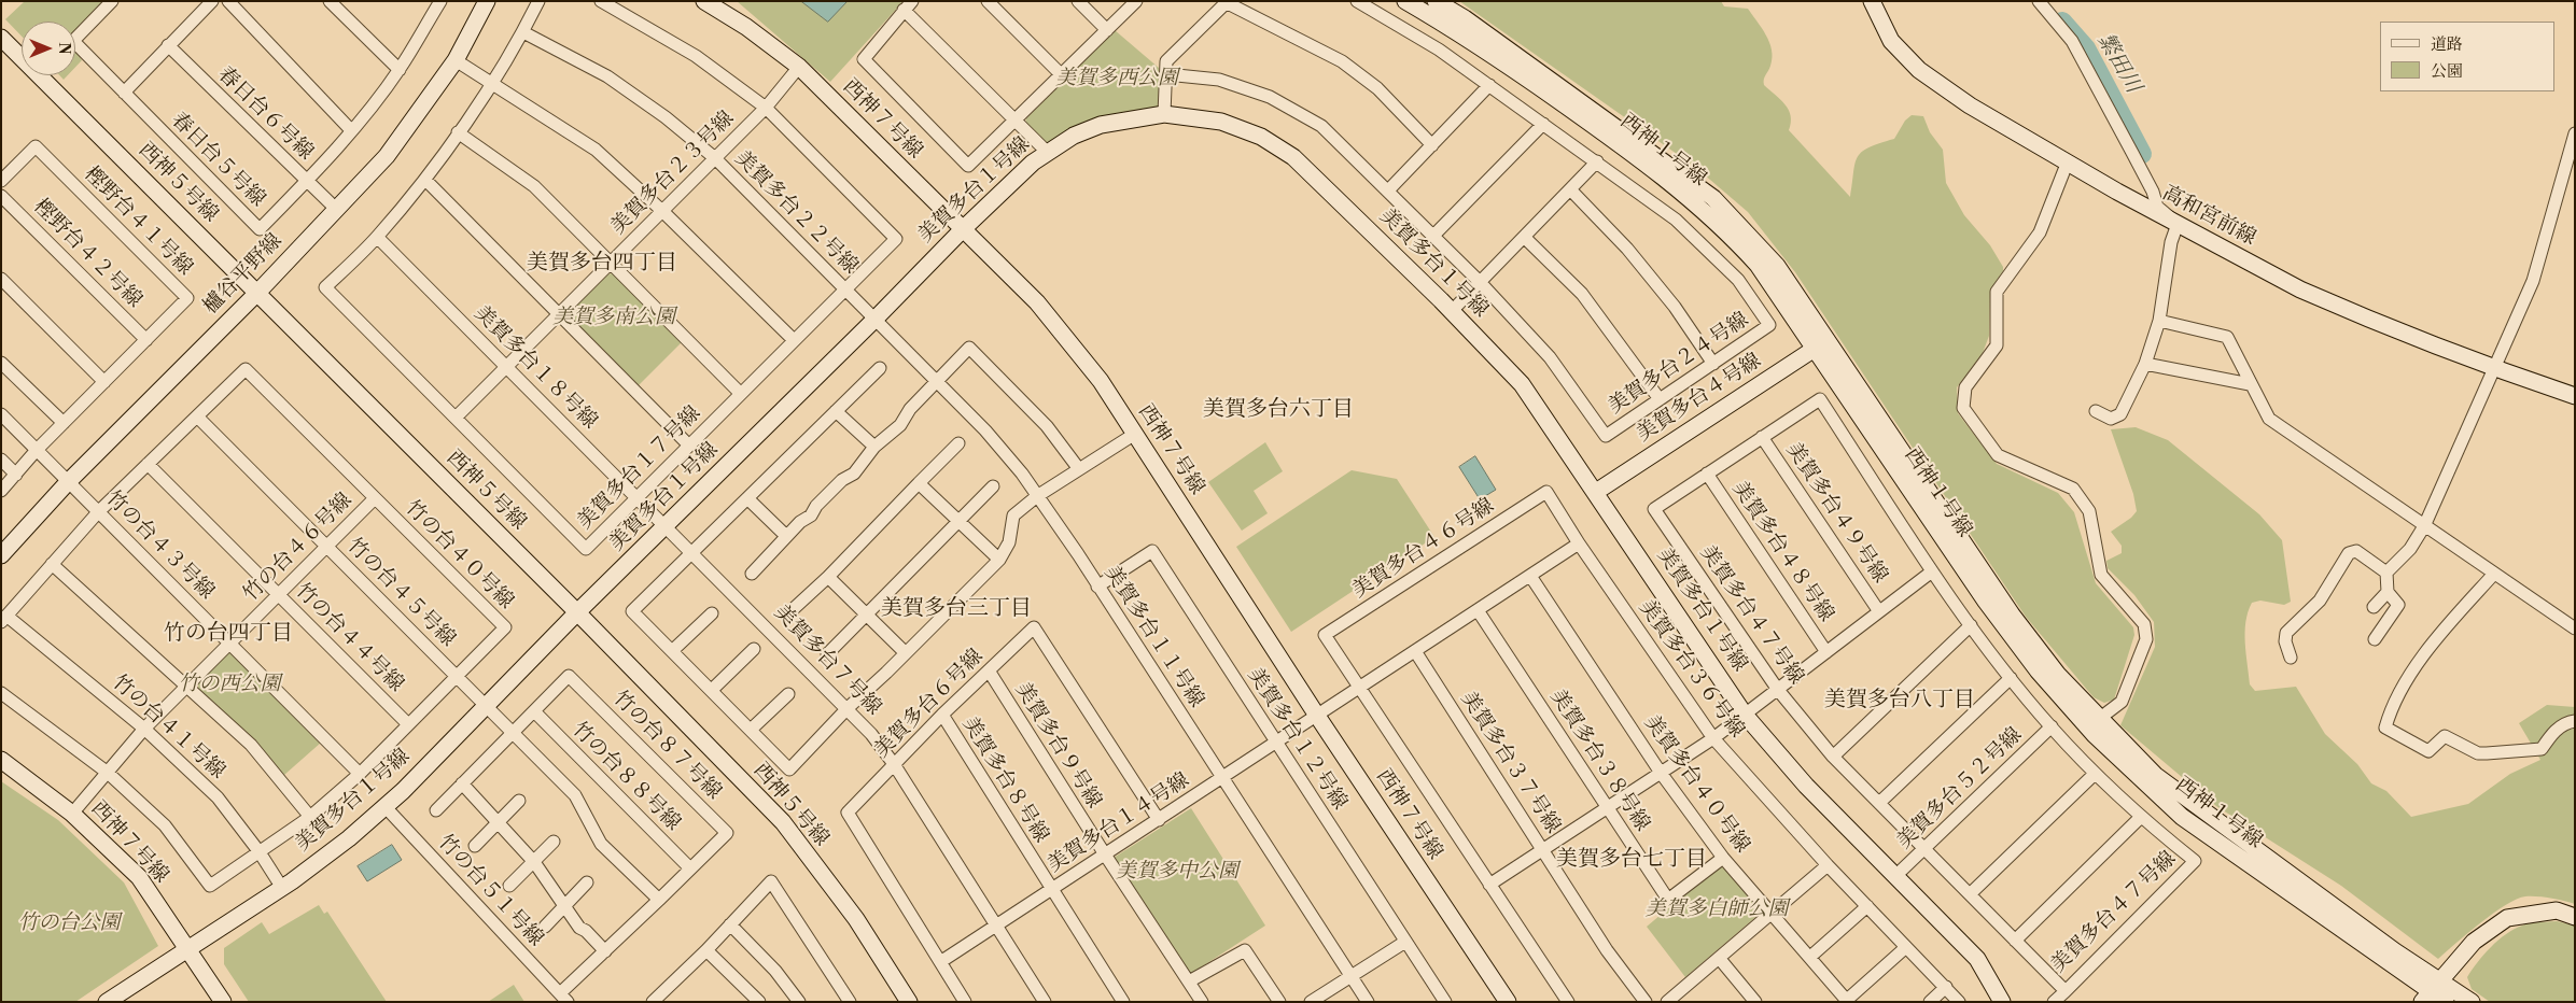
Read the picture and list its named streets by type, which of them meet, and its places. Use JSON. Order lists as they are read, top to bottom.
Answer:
{
  "streets": {
    "street": [
      "春日台６号線",
      "西神７号線",
      "西神１号線",
      "春日台５号線",
      "美賀多台２３号線",
      "西神５号線",
      "美賀多台１号線",
      "美賀多台２２号線",
      "高和宮前線",
      "樫野台４１号線",
      "樫野台４２号線",
      "櫨谷平野線",
      "美賀多台２４号線",
      "美賀多台１８号線",
      "美賀多台４号線",
      "美賀多台１７号線",
      "美賀多台４９号線",
      "竹の台４３号線",
      "竹の台４６号線",
      "美賀多台４６号線",
      "美賀多台４８号線",
      "竹の台４０号線",
      "竹の台４５号線",
      "美賀多台４７号線",
      "美賀多台１１号線",
      "竹の台４４号線",
      "美賀多台７号線",
      "美賀多台３６号線",
      "美賀多台６号線",
      "竹の台４１号線",
      "美賀多台１２号線",
      "竹の台８７号線",
      "美賀多台９号線",
      "美賀多台３８号線",
      "美賀多台３７号線",
      "竹の台８８号線",
      "美賀多台８号線",
      "美賀多台４０号線",
      "美賀多台５２号線",
      "美賀多台１４号線",
      "竹の台５１号線"
    ]
  },
  "crossings": [
    ["春日台６号線", "春日台５号線"],
    ["春日台６号線", "櫨谷平野線"],
    ["西神７号線", "美賀多台２３号線"],
    ["西神７号線", "美賀多台１号線"],
    ["西神７号線", "竹の台４６号線"],
    ["西神７号線", "美賀多台１４号線"],
    ["西神１号線", "美賀多台４号線"],
    ["美賀多台２３号線", "美賀多台２２号線"],
    ["美賀多台２３号線", "美賀多台１８号線"],
    ["美賀多台２３号線", "美賀多台１７号線"],
    ["西神５号線", "美賀多台１号線"],
    ["西神５号線", "櫨谷平野線"],
    ["美賀多台１号線", "美賀多台２２号線"],
    ["美賀多台１号線", "美賀多台１８号線"],
    ["美賀多台１号線", "美賀多台４号線"],
    ["美賀多台１号線", "竹の台４５号線"],
    ["美賀多台１号線", "美賀多台１１号線"],
    ["美賀多台１号線", "美賀多台７号線"],
    ["美賀多台１号線", "竹の台４１号線"],
    ["美賀多台１号線", "美賀多台５２号線"],
    ["美賀多台１号線", "竹の台５１号線"],
    ["美賀多台２２号線", "美賀多台１７号線"],
    ["美賀多台２２号線", "美賀多台１１号線"],
    ["樫野台４１号線", "樫野台４２号線"],
    ["樫野台４１号線", "竹の台４３号線"],
    ["櫨谷平野線", "竹の台４３号線"],
    ["美賀多台１８号線", "美賀多台１７号線"],
    ["美賀多台１８号線", "美賀多台７号線"],
    ["美賀多台４９号線", "美賀多台４７号線"],
    ["竹の台４３号線", "竹の台４６号線"],
    ["竹の台４３号線", "竹の台４０号線"],
    ["竹の台４６号線", "竹の台４０号線"],
    ["竹の台４６号線", "竹の台４５号線"],
    ["竹の台４６号線", "竹の台４４号線"],
    ["竹の台４６号線", "竹の台４１号線"],
    ["美賀多台４６号線", "美賀多台３６号線"],
    ["美賀多台４８号線", "美賀多台４７号線"],
    ["竹の台４０号線", "竹の台４５号線"],
    ["竹の台４０号線", "竹の台４４号線"],
    ["竹の台４０号線", "竹の台４１号線"],
    ["竹の台４５号線", "竹の台８７号線"],
    ["美賀多台４７号線", "美賀多台５２号線"],
    ["美賀多台１１号線", "美賀多台１２号線"],
    ["美賀多台１１号線", "美賀多台１４号線"],
    ["美賀多台７号線", "美賀多台６号線"],
    ["美賀多台７号線", "美賀多台１４号線"],
    ["美賀多台６号線", "美賀多台９号線"],
    ["美賀多台６号線", "美賀多台８号線"],
    ["美賀多台６号線", "美賀多台１４号線"],
    ["美賀多台１２号線", "美賀多台１４号線"],
    ["竹の台８７号線", "竹の台８８号線"],
    ["竹の台８７号線", "竹の台５１号線"],
    ["美賀多台９号線", "美賀多台１４号線"],
    ["美賀多台３８号線", "美賀多台４０号線"],
    ["美賀多台８号線", "美賀多台１４号線"]
  ],
  "districts": [
    "美賀多台四丁目",
    "美賀多台六丁目",
    "美賀多台三丁目",
    "竹の台四丁目",
    "美賀多台八丁目",
    "美賀多台七丁目"
  ],
  "water": ["繁田川"],
  "parks": [
    "美賀多西公園",
    "美賀多南公園",
    "竹の西公園",
    "美賀多中公園",
    "美賀多白師公園",
    "竹の台公園"
  ],
  "legend": ["道路", "公園"],
  "north": "right"
}
